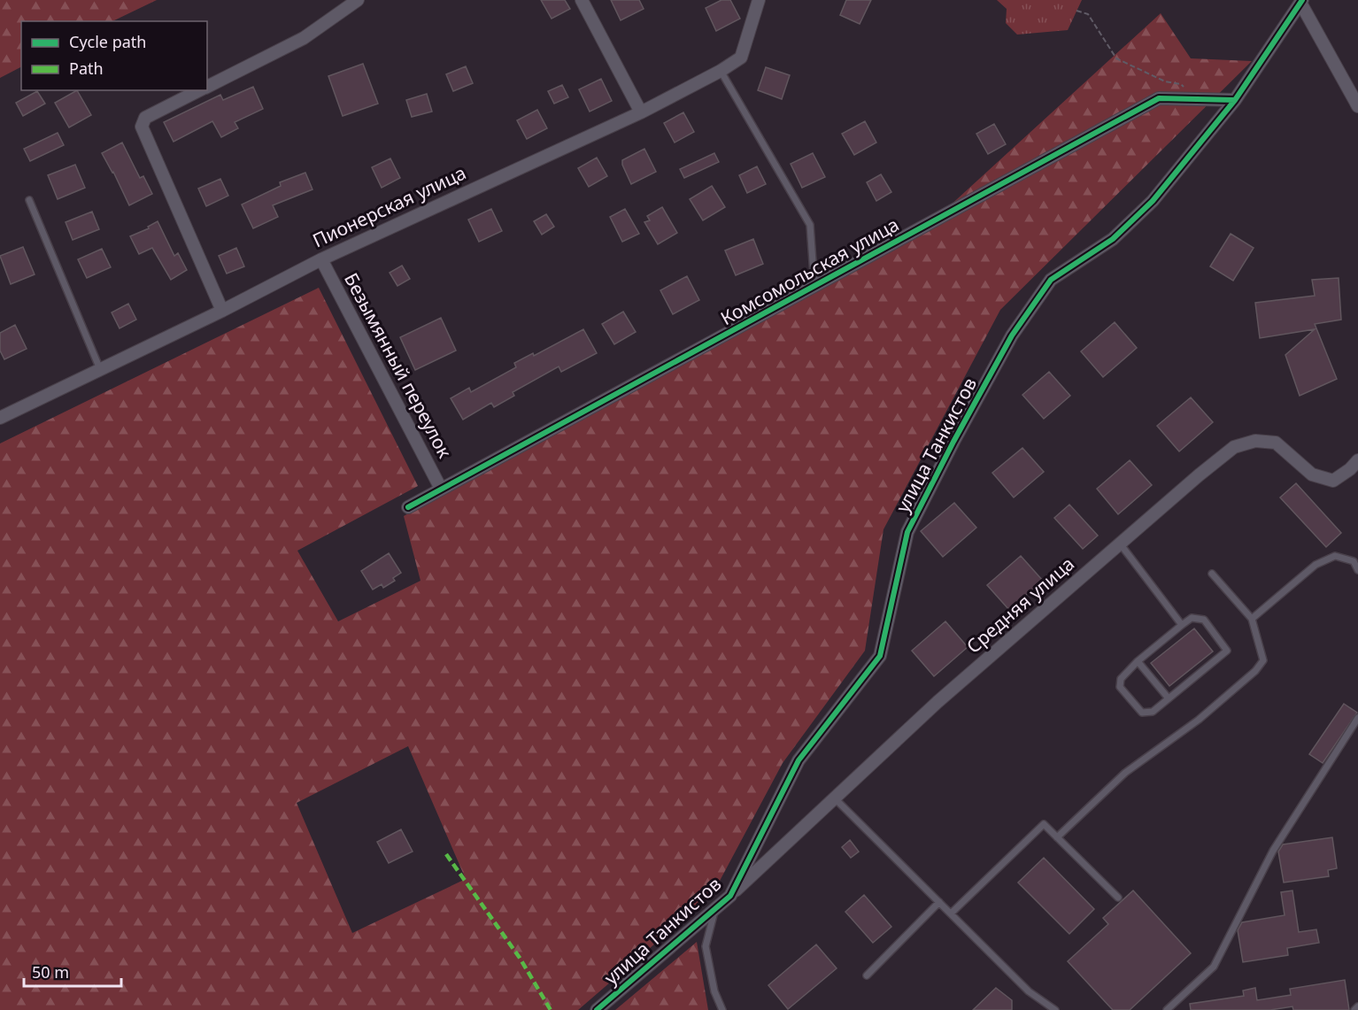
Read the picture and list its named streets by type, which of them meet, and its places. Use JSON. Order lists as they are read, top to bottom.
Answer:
{
  "streets": {
    "street": [
      "Пионерская улица",
      "Комсомольская улица",
      "Безымянный переулок",
      "улица Танкистов",
      "Средняя улица"
    ]
  },
  "crossings": [
    ["Пионерская улица", "Безымянный переулок"],
    ["Комсомольская улица", "Безымянный переулок"],
    ["Комсомольская улица", "улица Танкистов"],
    ["улица Танкистов", "Средняя улица"]
  ],
  "legend": ["Cycle path", "Path"],
  "scale_bar": "50 m"
}
